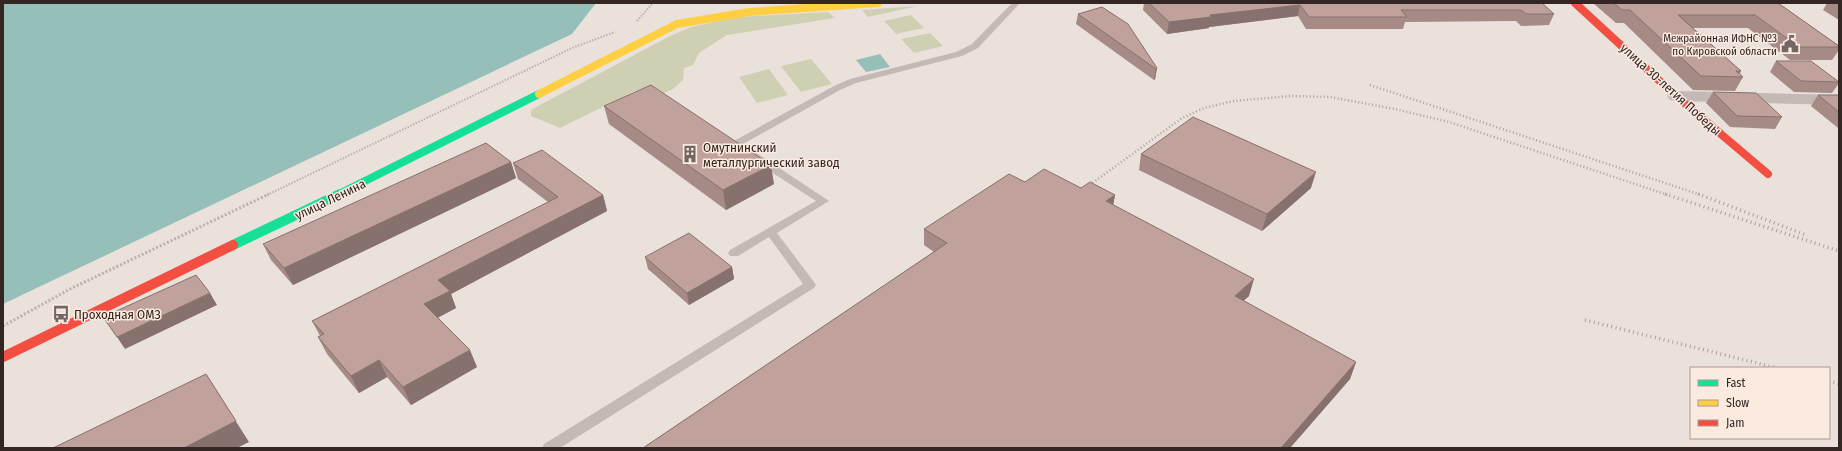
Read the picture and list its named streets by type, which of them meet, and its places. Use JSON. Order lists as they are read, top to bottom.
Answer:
{
  "streets": {
    "main road": ["улица 30-летия Победы", "улица Ленина"]
  },
  "places": {
    "public building": ["Межрайонная ИФНС №3 по Кировской области"],
    "building": ["Омутнинский металлургический завод"],
    "bus stop": ["Проходная ОМЗ"]
  },
  "legend": ["Fast", "Slow", "Jam"]
}
